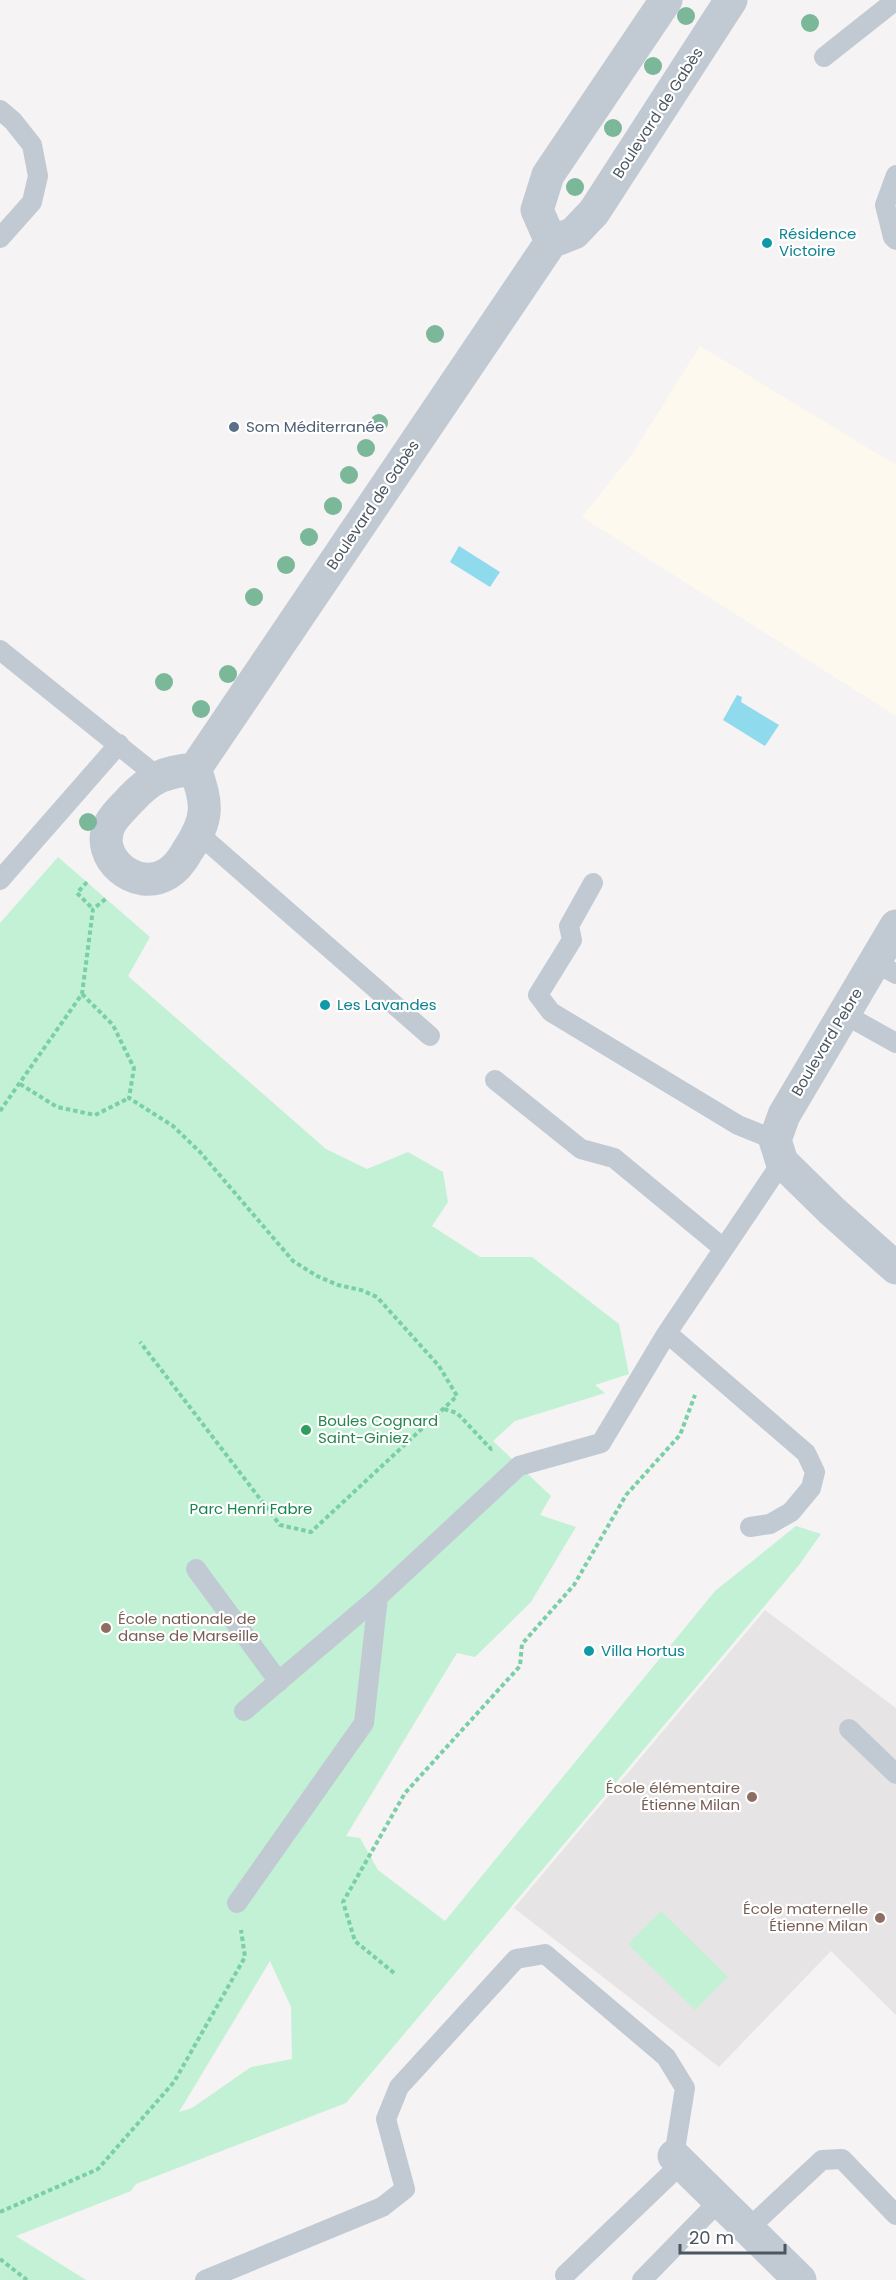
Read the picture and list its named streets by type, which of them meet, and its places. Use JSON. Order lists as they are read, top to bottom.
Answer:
{
  "streets": {
    "street": ["Boulevard de Gabès", "Boulevard Pebre"]
  },
  "parks": ["Parc Henri Fabre"],
  "places": [
    "Résidence Victoire",
    "Som Méditerranée",
    "Les Lavandes",
    "Boules Cognard Saint-Giniez",
    "École nationale de danse de Marseille",
    "Villa Hortus",
    "École élémentaire Étienne Milan",
    "École maternelle Étienne Milan"
  ],
  "scale_bar": "20 m"
}
